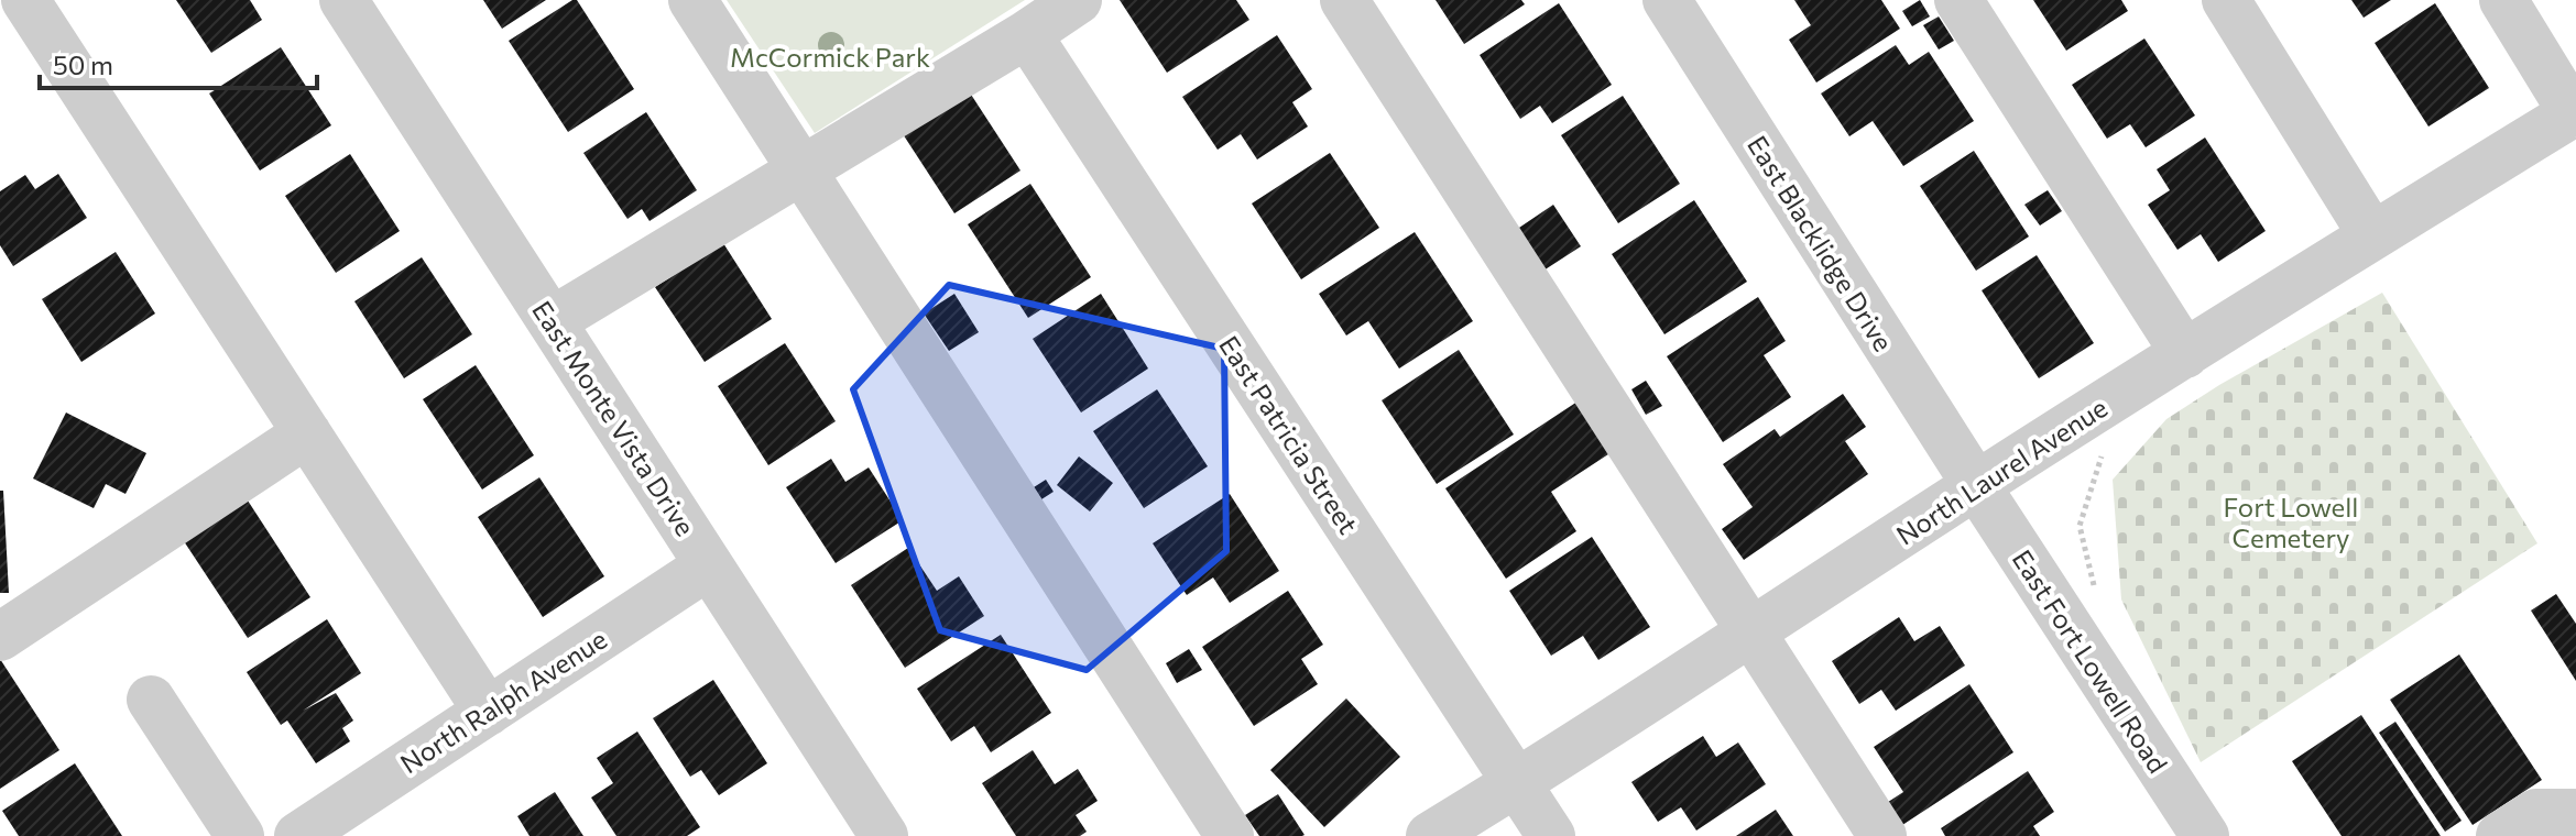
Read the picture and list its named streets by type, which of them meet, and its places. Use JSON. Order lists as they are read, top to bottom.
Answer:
{
  "streets": {
    "street": [
      "East Blacklidge Drive",
      "East Monte Vista Drive",
      "East Patricia Street",
      "North Laurel Avenue",
      "East Fort Lowell Road",
      "North Ralph Avenue"
    ]
  },
  "crossings": [
    ["East Blacklidge Drive", "North Laurel Avenue"],
    ["East Blacklidge Drive", "East Fort Lowell Road"],
    ["East Monte Vista Drive", "North Ralph Avenue"],
    ["East Patricia Street", "North Laurel Avenue"],
    ["North Laurel Avenue", "East Fort Lowell Road"]
  ],
  "parks": ["McCormick Park", "Fort Lowell Cemetery"],
  "scale_bar": "50 m"
}
